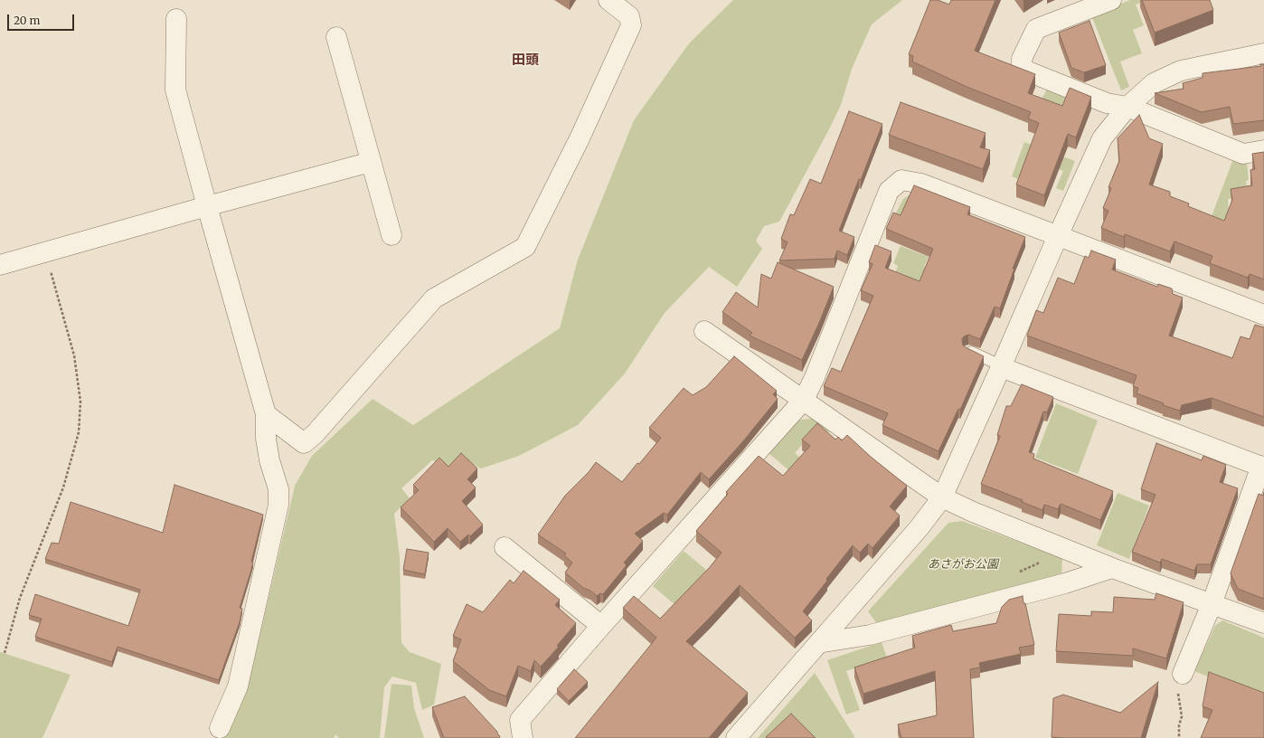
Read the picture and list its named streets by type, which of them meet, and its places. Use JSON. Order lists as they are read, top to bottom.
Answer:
{
  "districts": ["田頭"],
  "parks": ["あさがお公園"],
  "scale_bar": "20 m"
}
